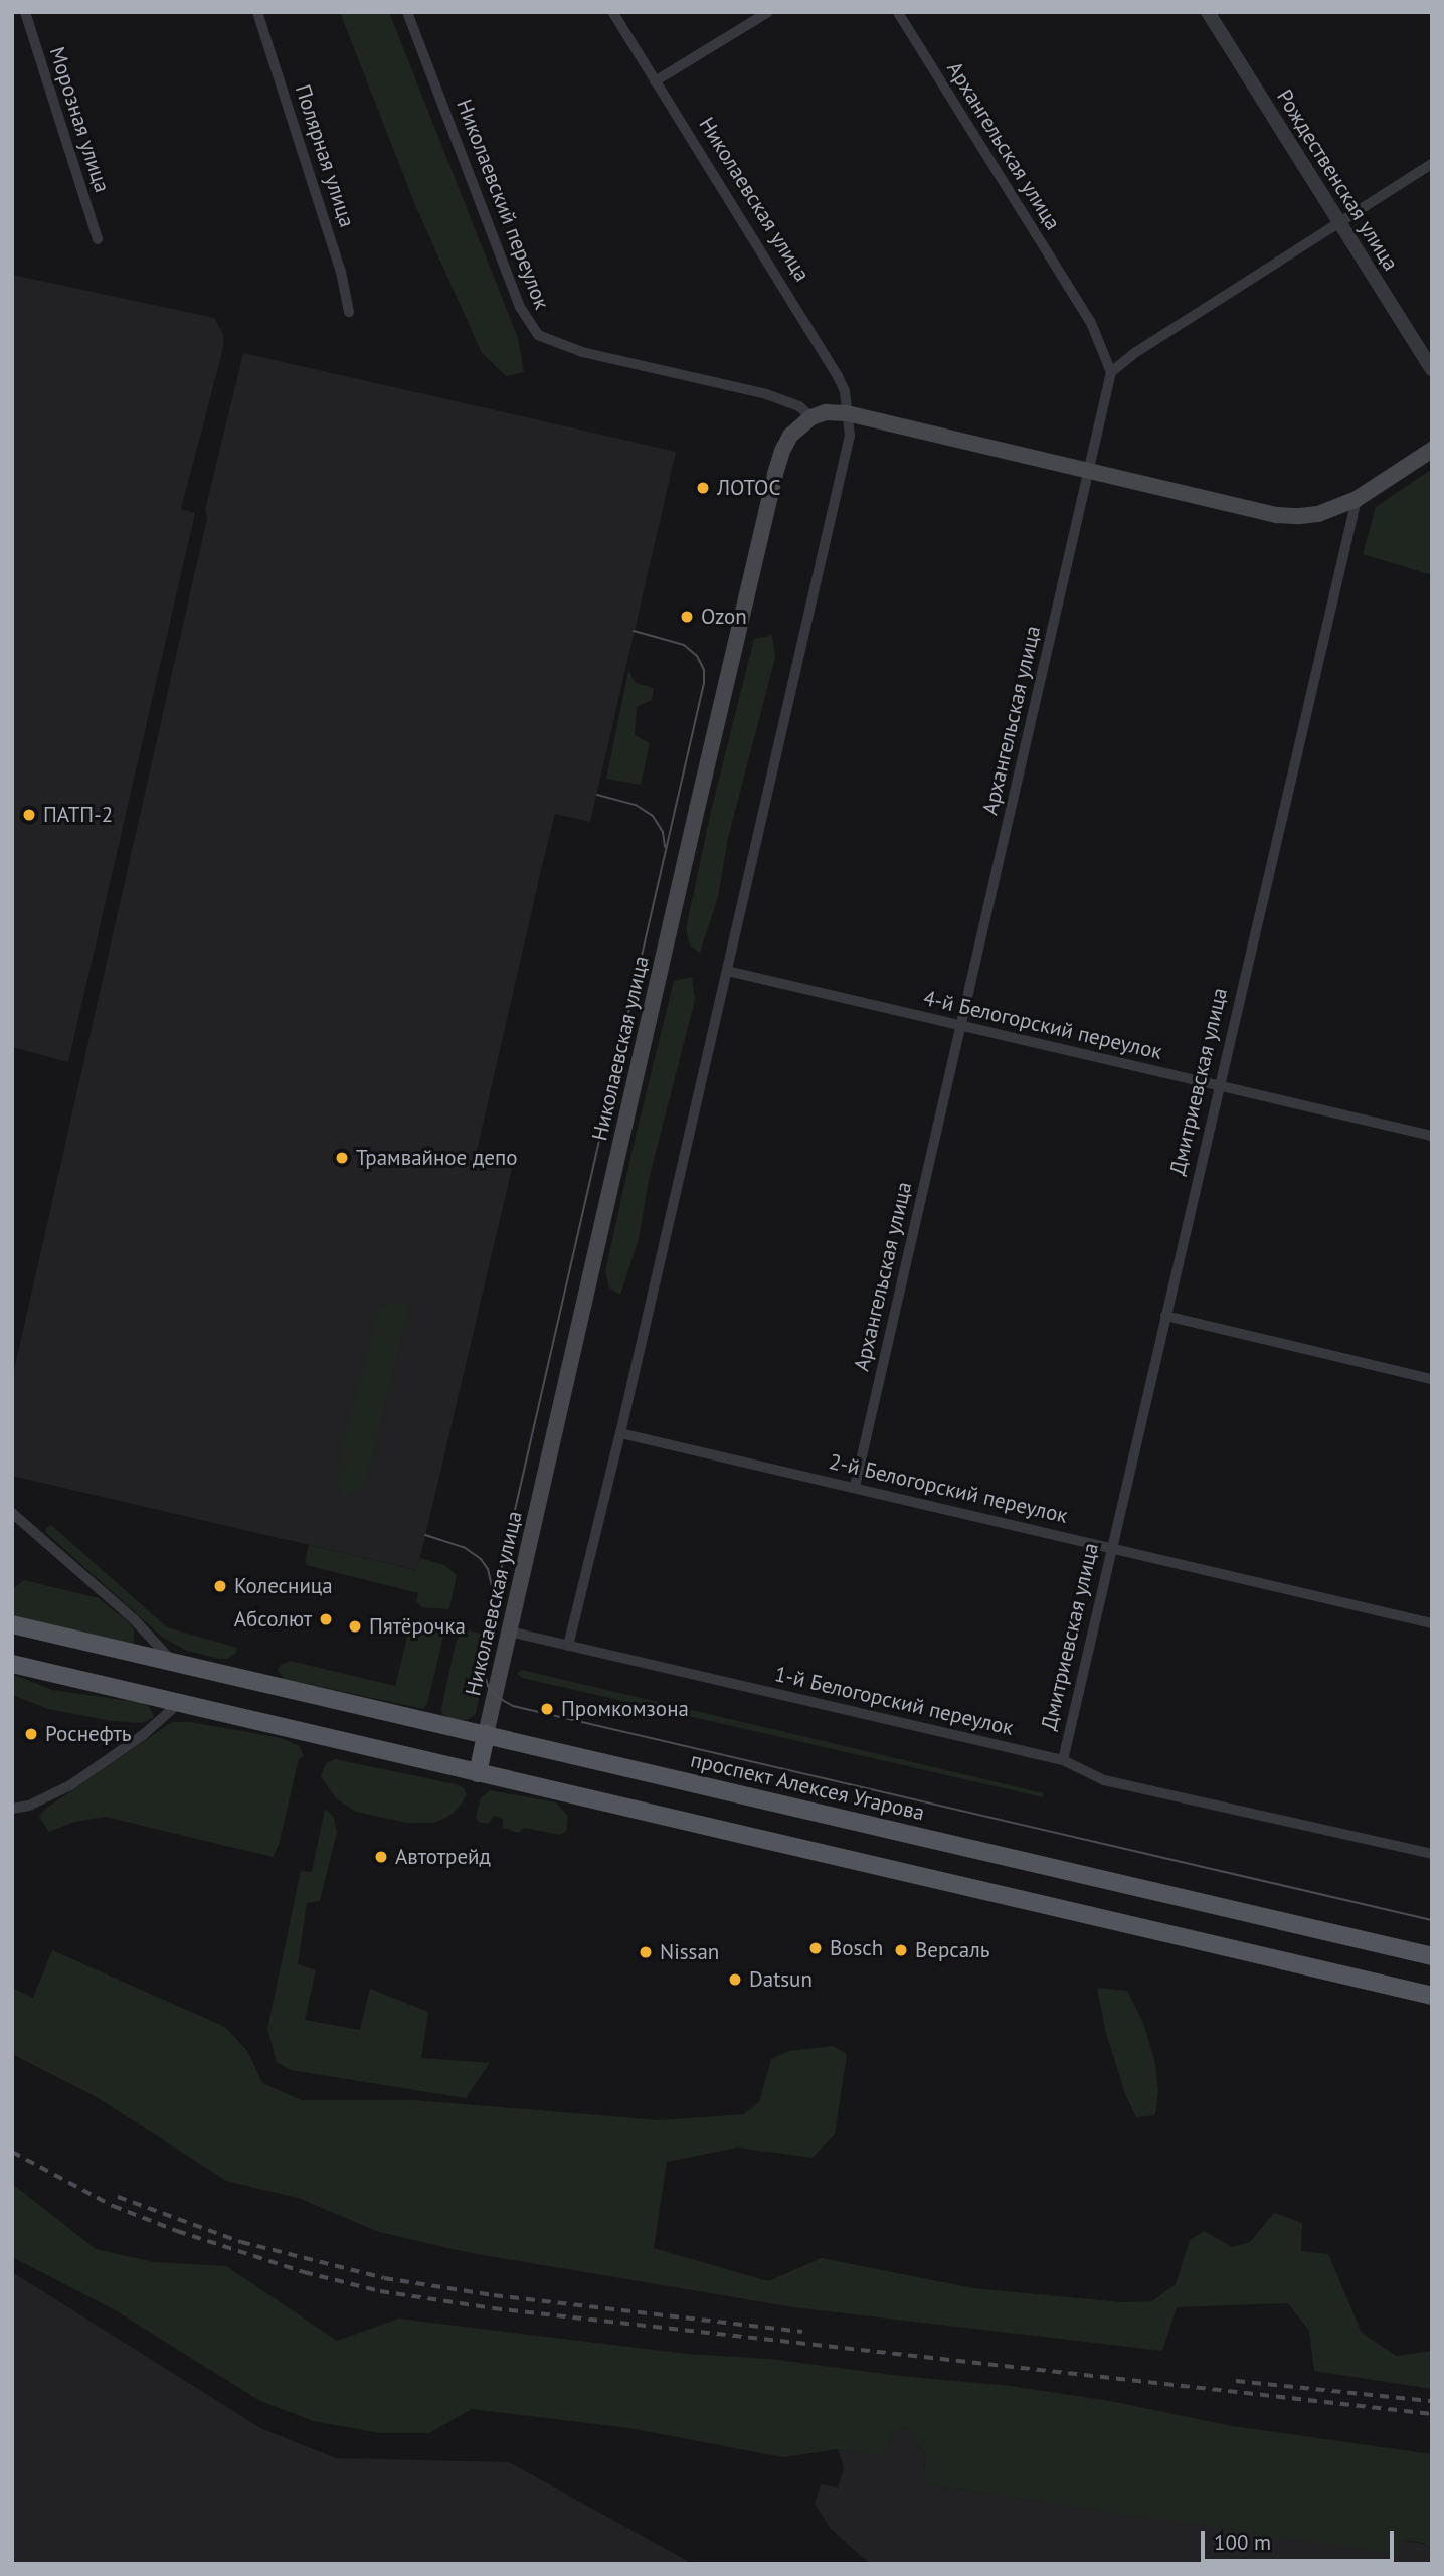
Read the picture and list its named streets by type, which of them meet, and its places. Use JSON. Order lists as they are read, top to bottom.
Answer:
{
  "streets": {
    "main road": ["Николаевская улица", "проспект Алексея Угарова"],
    "street": [
      "Морозная улица",
      "Архангельская улица",
      "Полярная улица",
      "Рождественская улица",
      "Николаевский переулок",
      "4-й Белогорский переулок",
      "Дмитриевская улица",
      "2-й Белогорский переулок",
      "1-й Белогорский переулок"
    ]
  },
  "crossings": [
    ["Архангельская улица", "4-й Белогорский переулок"],
    ["Архангельская улица", "2-й Белогорский переулок"],
    ["Николаевская улица", "Николаевский переулок"],
    ["Николаевская улица", "4-й Белогорский переулок"],
    ["Николаевская улица", "2-й Белогорский переулок"],
    ["Николаевская улица", "1-й Белогорский переулок"],
    ["Николаевская улица", "проспект Алексея Угарова"],
    ["4-й Белогорский переулок", "Дмитриевская улица"],
    ["Дмитриевская улица", "2-й Белогорский переулок"],
    ["Дмитриевская улица", "1-й Белогорский переулок"]
  ],
  "places": [
    "ЛОТОС",
    "Ozon",
    "ПАТП-2",
    "Трамвайное депо",
    "Колесница",
    "Абсолют",
    "Пятёрочка",
    "Промкомзона",
    "Роснефть",
    "Автотрейд",
    "Bosch",
    "Версаль",
    "Nissan",
    "Datsun"
  ],
  "scale_bar": "100 m"
}
